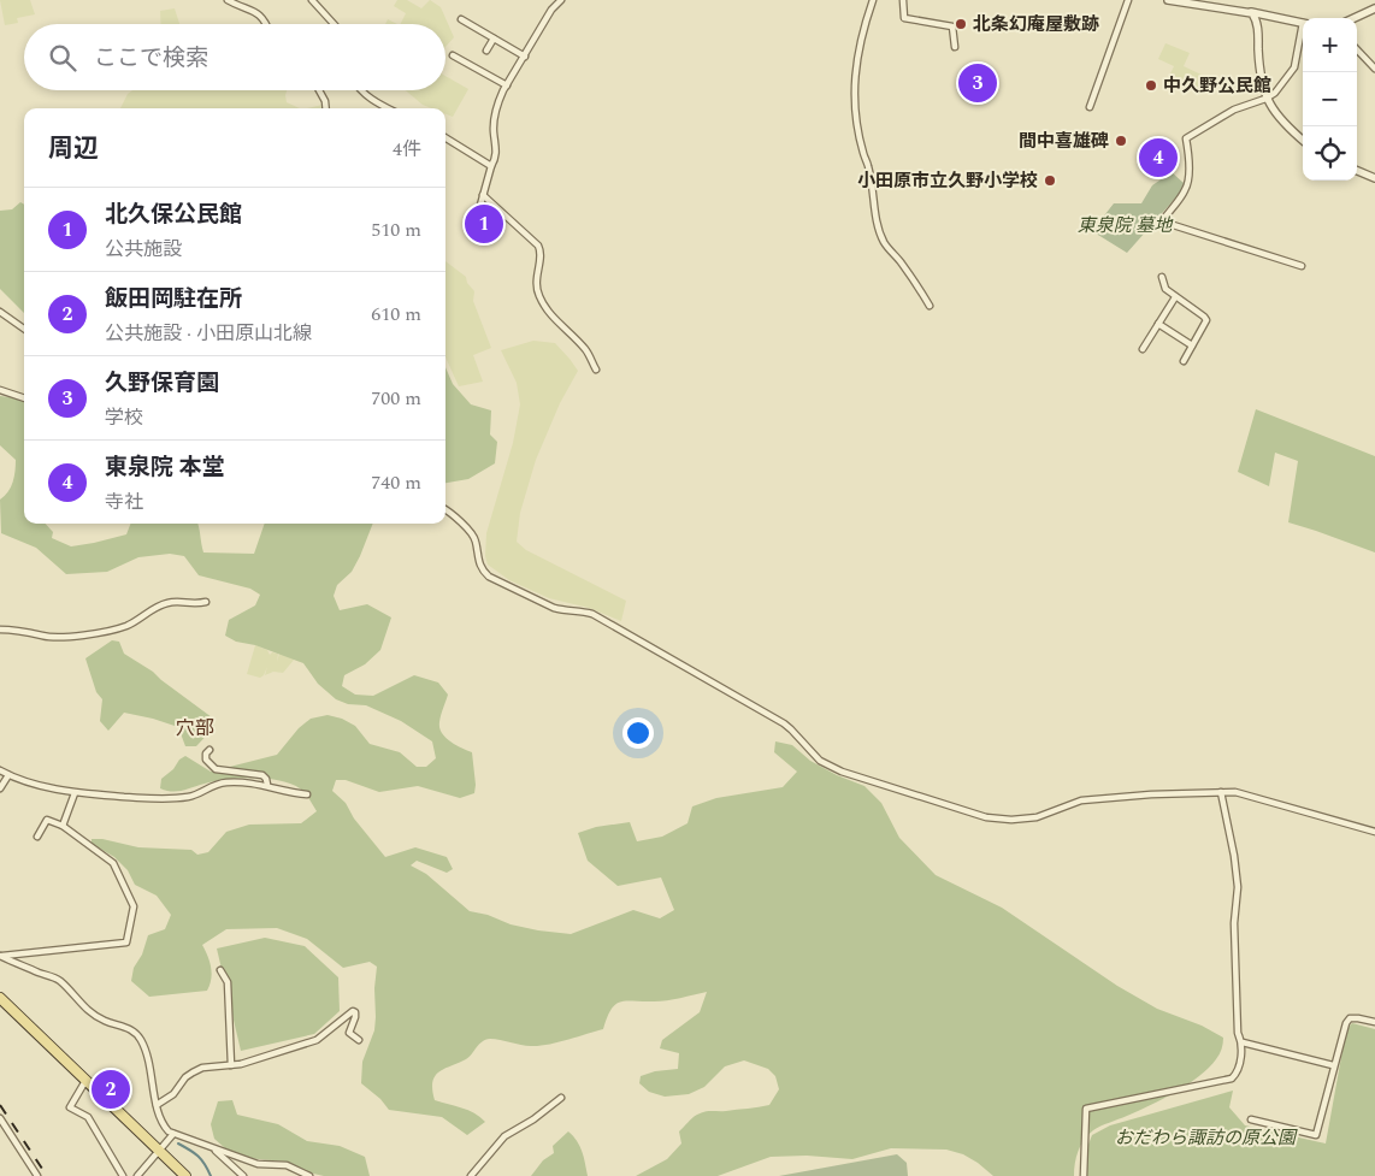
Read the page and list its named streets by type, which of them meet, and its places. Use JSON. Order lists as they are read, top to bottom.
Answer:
{
  "districts": ["穴部"],
  "parks": ["東泉院 墓地", "おだわら諏訪の原公園"],
  "places": [
    "北条幻庵屋敷跡",
    "中久野公民館",
    "間中喜雄碑",
    "小田原市立久野小学校"
  ],
  "page": {
    "map_buttons": ["+", "−"],
    "search": "ここで検索",
    "pins": [
      "3",
      "4",
      "1",
      "2"
    ],
    "heading": ["周辺", "4件"],
    "list": [
      {
        "mark": "1",
        "name": "北久保公民館",
        "note": "公共施設",
        "value": "510 m"
      },
      {
        "mark": "2",
        "name": "飯田岡駐在所",
        "note": "公共施設 · 小田原山北線",
        "value": "610 m"
      },
      {
        "mark": "3",
        "name": "久野保育園",
        "note": "学校",
        "value": "700 m"
      },
      {
        "mark": "4",
        "name": "東泉院 本堂",
        "note": "寺社",
        "value": "740 m"
      }
    ]
  }
}
